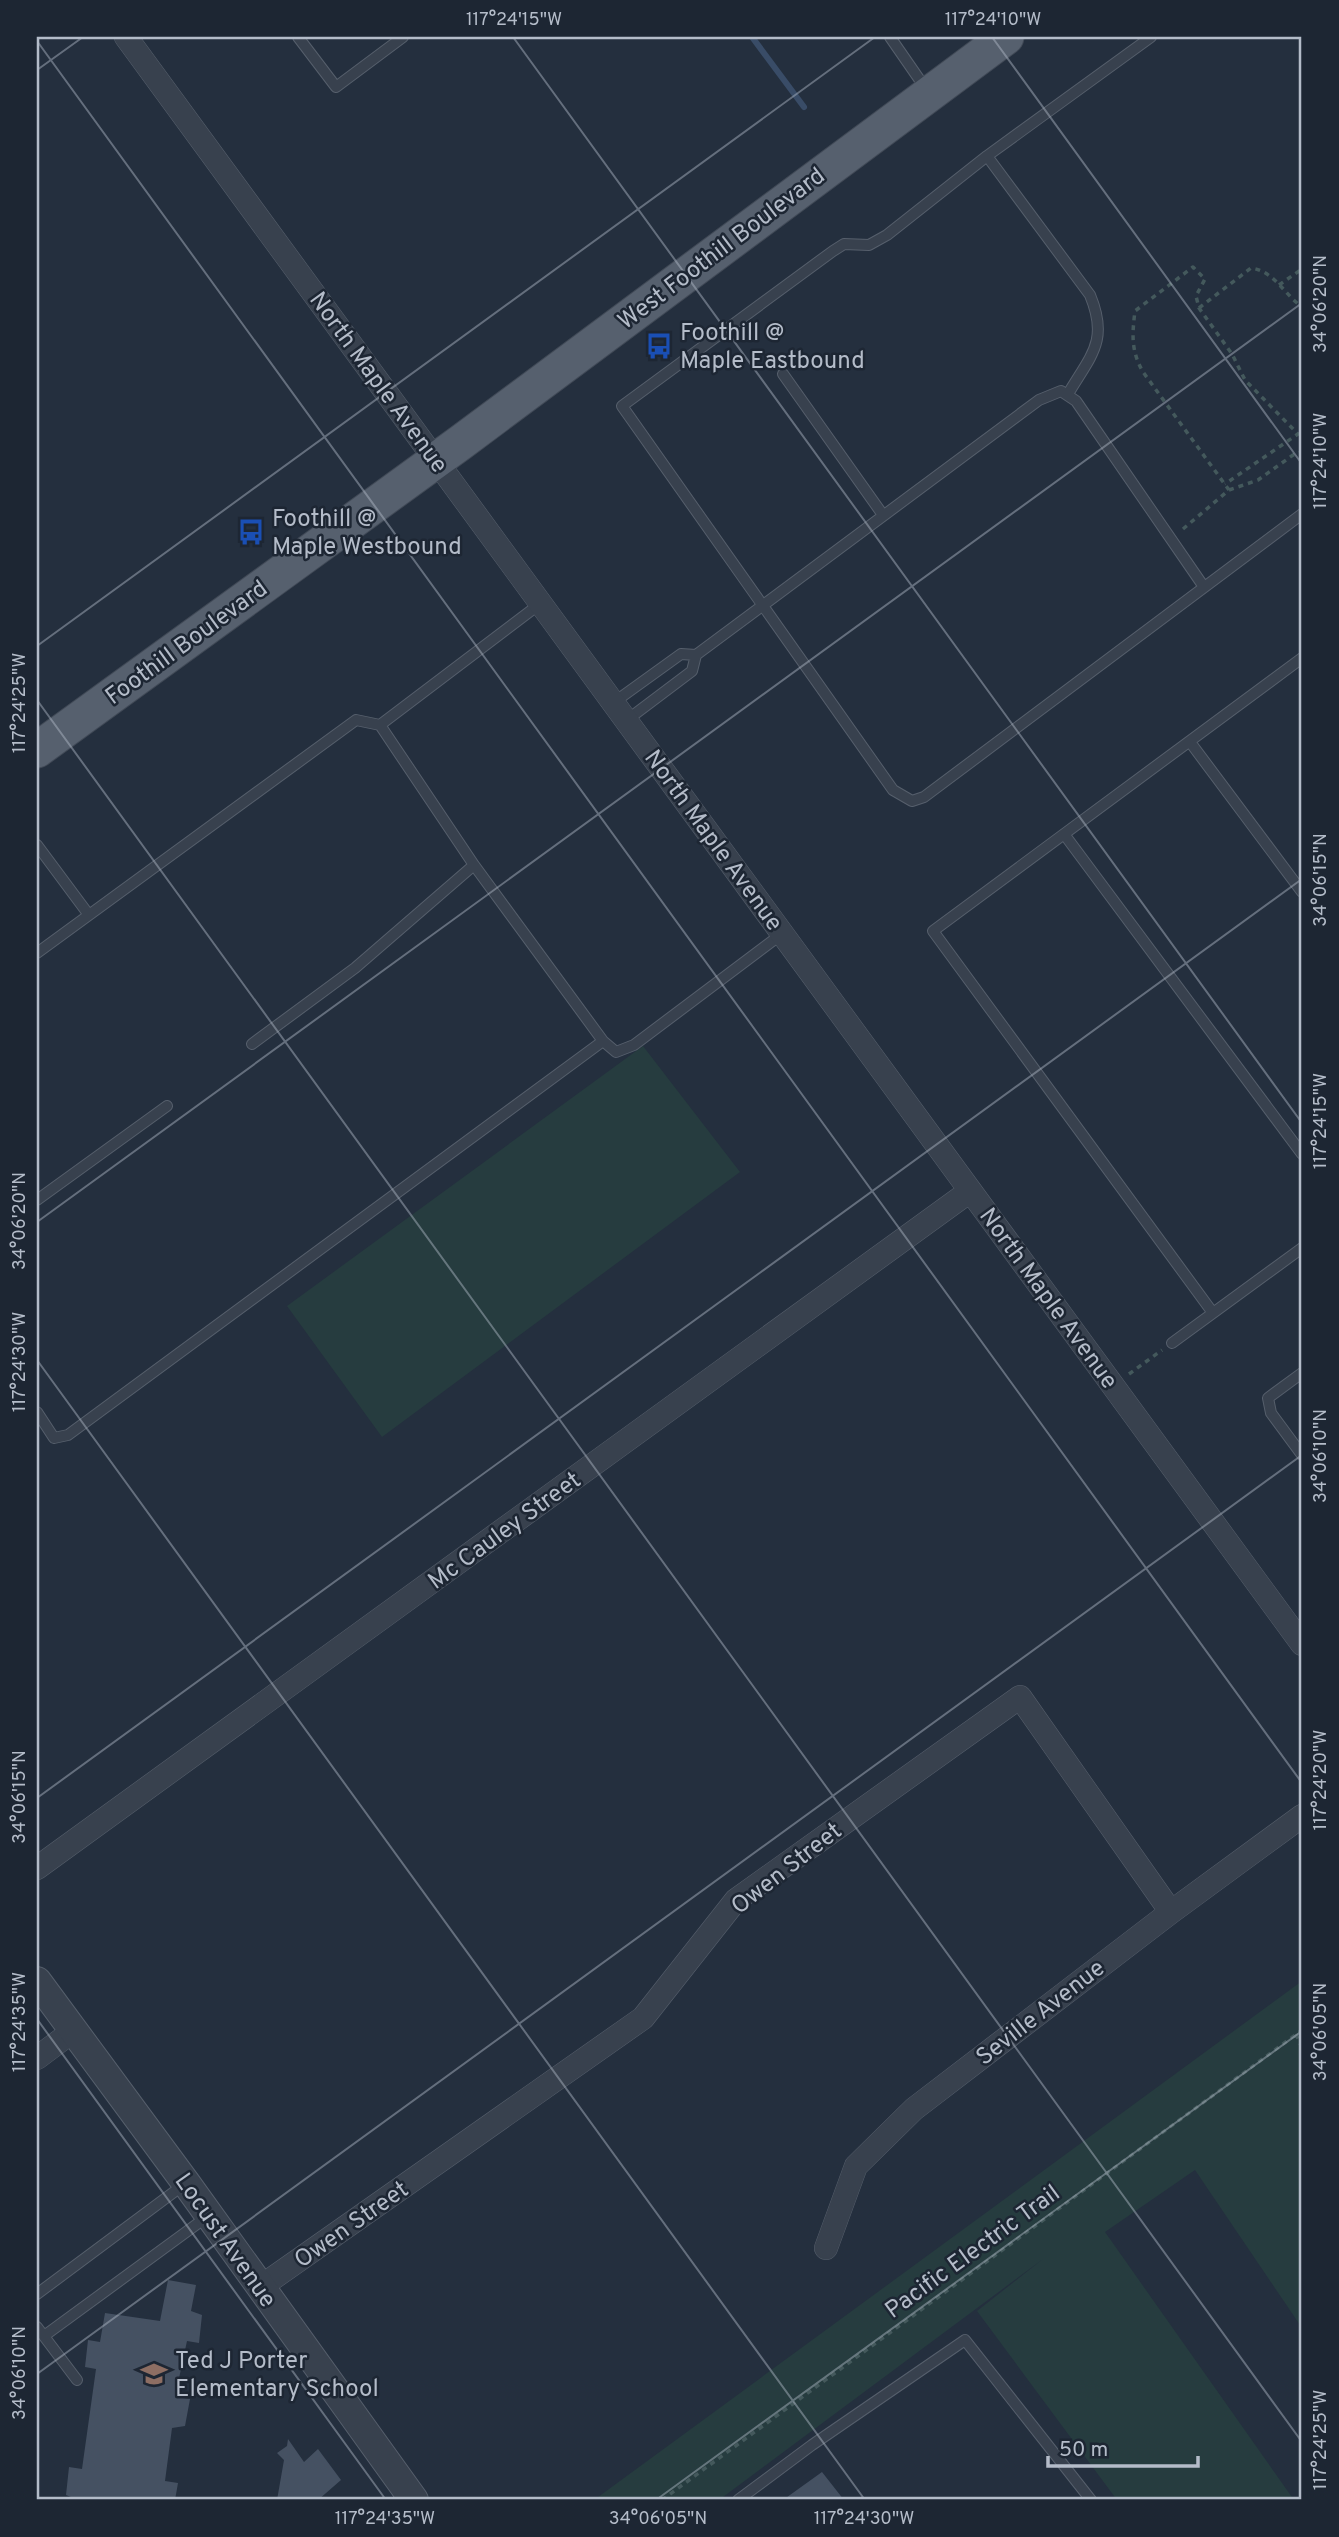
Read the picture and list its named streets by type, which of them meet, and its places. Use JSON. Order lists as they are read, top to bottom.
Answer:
{
  "streets": {
    "main road": ["West Foothill Boulevard", "Foothill Boulevard"],
    "street": [
      "North Maple Avenue",
      "Mc Cauley Street",
      "Owen Street",
      "Seville Avenue",
      "Locust Avenue"
    ],
    "path": ["Pacific Electric Trail"]
  },
  "crossings": [
    ["West Foothill Boulevard", "North Maple Avenue"],
    ["West Foothill Boulevard", "Foothill Boulevard"],
    ["North Maple Avenue", "Foothill Boulevard"],
    ["North Maple Avenue", "Mc Cauley Street"],
    ["Owen Street", "Seville Avenue"],
    ["Owen Street", "Locust Avenue"]
  ],
  "places": {
    "bus stop": ["Foothill @ Maple Eastbound", "Foothill @ Maple Westbound"],
    "school or university": ["Ted J Porter Elementary School"]
  },
  "scale_bar": "50 m",
  "coordinates": [
    "117°24'15\"W",
    "117°24'10\"W",
    "34°06'20\"N",
    "117°24'25\"W",
    "34°06'15\"N",
    "117°24'30\"W",
    "34°06'10\"N",
    "117°24'20\"W",
    "117°24'35\"W",
    "34°06'05\"N"
  ]
}
